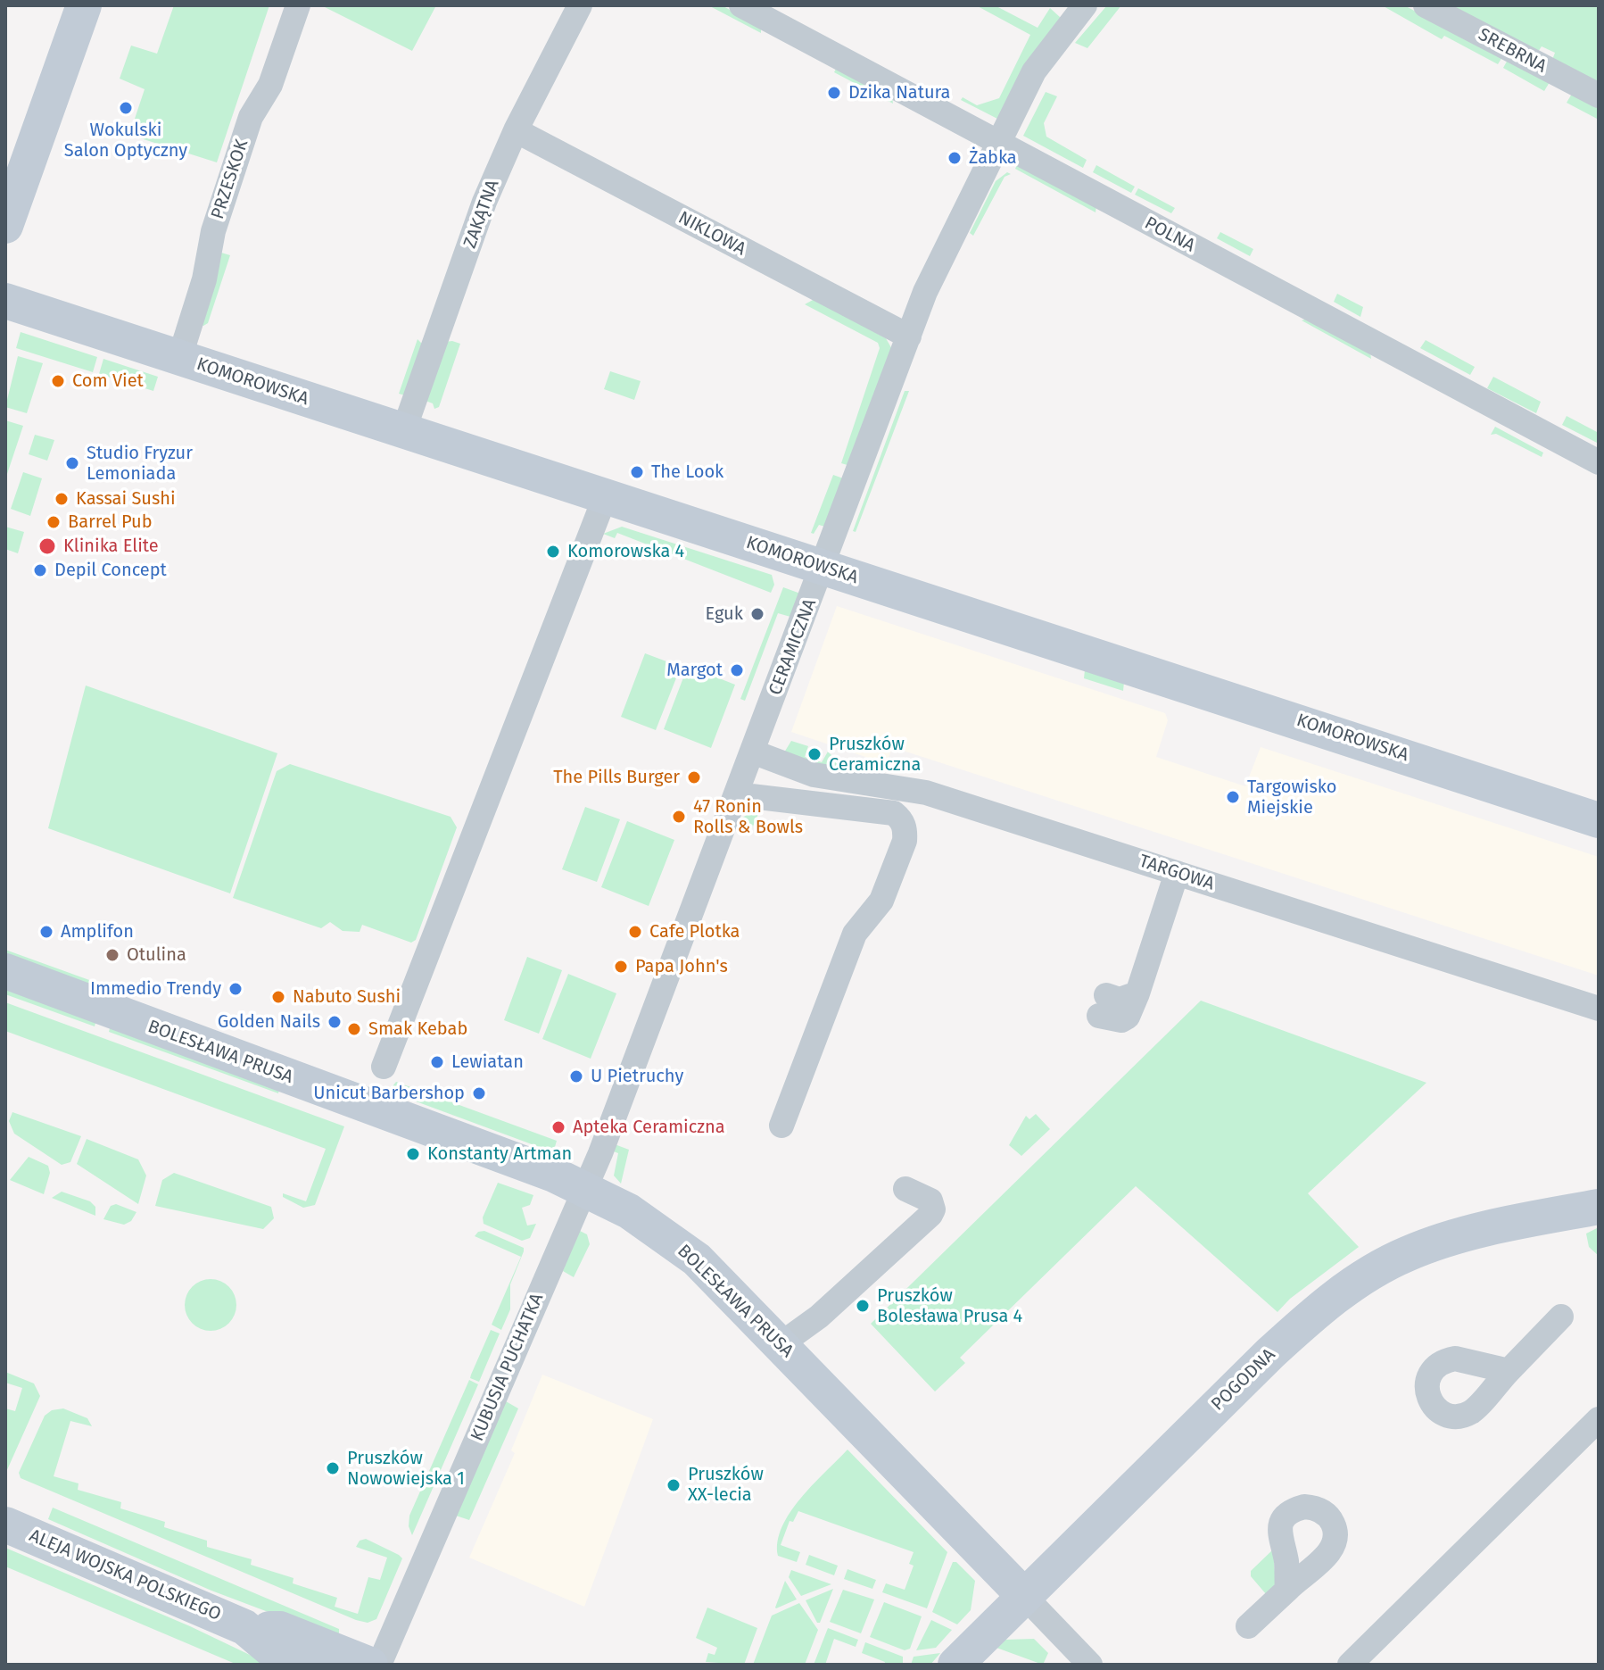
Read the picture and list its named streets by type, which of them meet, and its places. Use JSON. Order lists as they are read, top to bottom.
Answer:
{
  "streets": {
    "street": [
      "SREBRNA",
      "PRZESKOK",
      "ZAKĄTNA",
      "NIKLOWA",
      "POLNA",
      "KOMOROWSKA",
      "CERAMICZNA",
      "TARGOWA",
      "BOLESŁAWA PRUSA",
      "KUBUSIA PUCHATKA",
      "POGODNA",
      "ALEJA WOJSKA POLSKIEGO"
    ]
  },
  "crossings": [
    ["PRZESKOK", "KOMOROWSKA"],
    ["ZAKĄTNA", "NIKLOWA"],
    ["ZAKĄTNA", "KOMOROWSKA"],
    ["NIKLOWA", "CERAMICZNA"],
    ["POLNA", "CERAMICZNA"],
    ["KOMOROWSKA", "CERAMICZNA"],
    ["CERAMICZNA", "TARGOWA"],
    ["CERAMICZNA", "BOLESŁAWA PRUSA"],
    ["CERAMICZNA", "KUBUSIA PUCHATKA"],
    ["BOLESŁAWA PRUSA", "KUBUSIA PUCHATKA"],
    ["BOLESŁAWA PRUSA", "POGODNA"]
  ],
  "places": [
    "Dzika Natura",
    "Wokulski Salon Optyczny",
    "Żabka",
    "Com Viet",
    "Studio Fryzur Lemoniada",
    "The Look",
    "Kassai Sushi",
    "Barrel Pub",
    "Klinika Elite",
    "Komorowska 4",
    "Depil Concept",
    "Eguk",
    "Margot",
    "Pruszków Ceramiczna",
    "The Pills Burger",
    "Targowisko Miejskie",
    "47 Ronin Rolls & Bowls",
    "Amplifon",
    "Cafe Plotka",
    "Otulina",
    "Papa John's",
    "Immedio Trendy",
    "Nabuto Sushi",
    "Golden Nails",
    "Smak Kebab",
    "Lewiatan",
    "U Pietruchy",
    "Unicut Barbershop",
    "Apteka Ceramiczna",
    "Konstanty Artman",
    "Pruszków Bolesława Prusa 4",
    "Pruszków Nowowiejska 1",
    "Pruszków XX-lecia"
  ]
}
